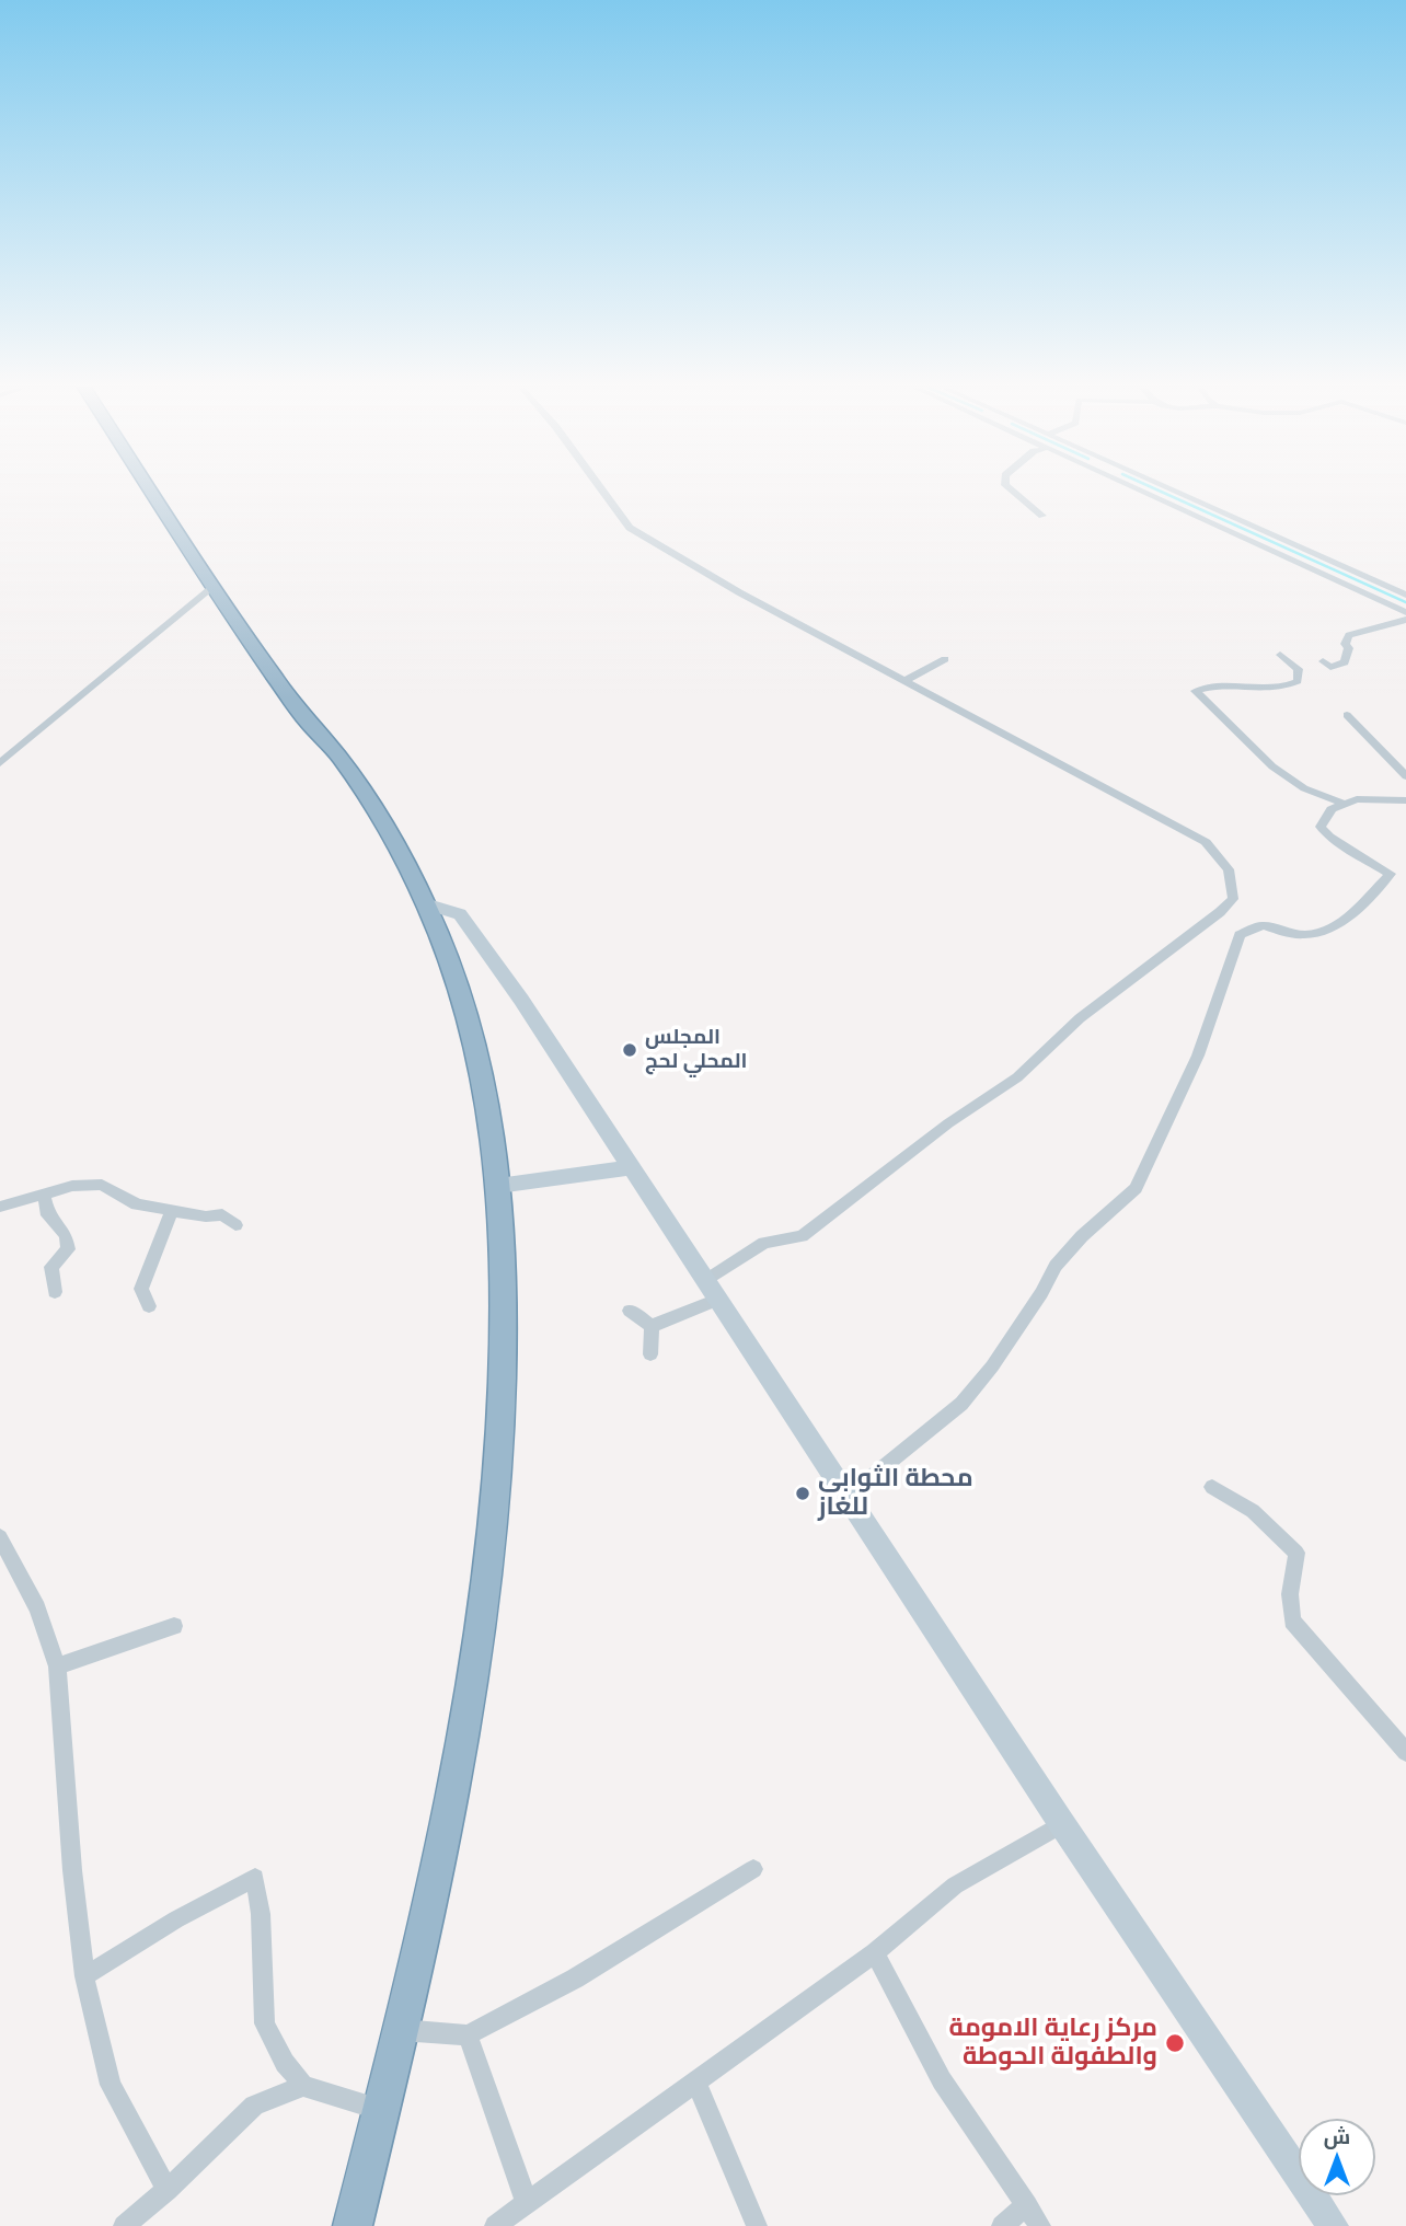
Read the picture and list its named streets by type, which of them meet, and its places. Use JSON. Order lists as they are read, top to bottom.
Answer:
{
  "places": ["المجلس المحلي لحج", "محطة الثوابي للغاز", "مركز رعاية الامومة والطفولة الحوطة"],
  "north": "top"
}
